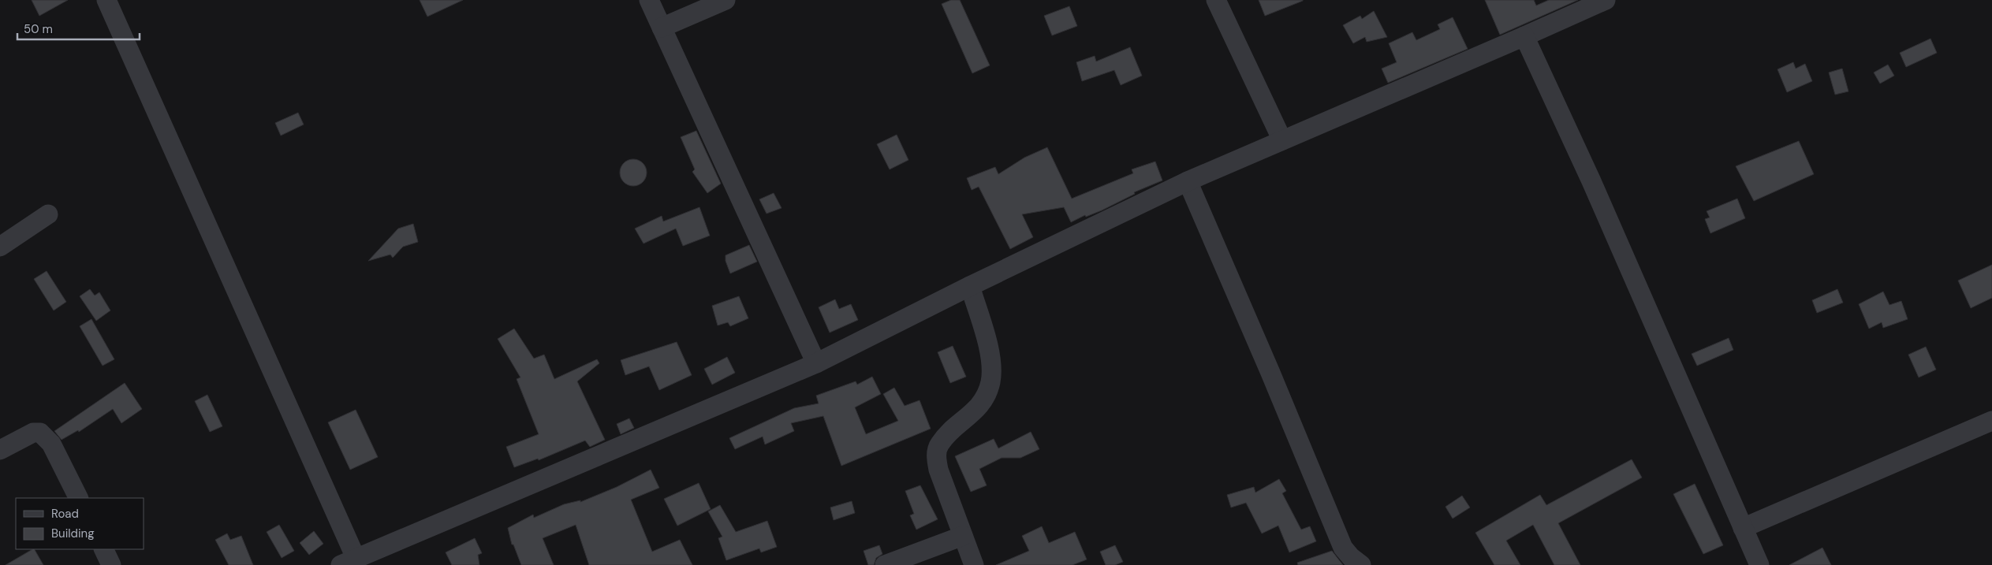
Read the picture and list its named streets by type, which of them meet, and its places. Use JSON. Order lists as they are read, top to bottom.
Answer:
{
  "legend": ["Road", "Building"],
  "scale_bar": "50 m"
}
